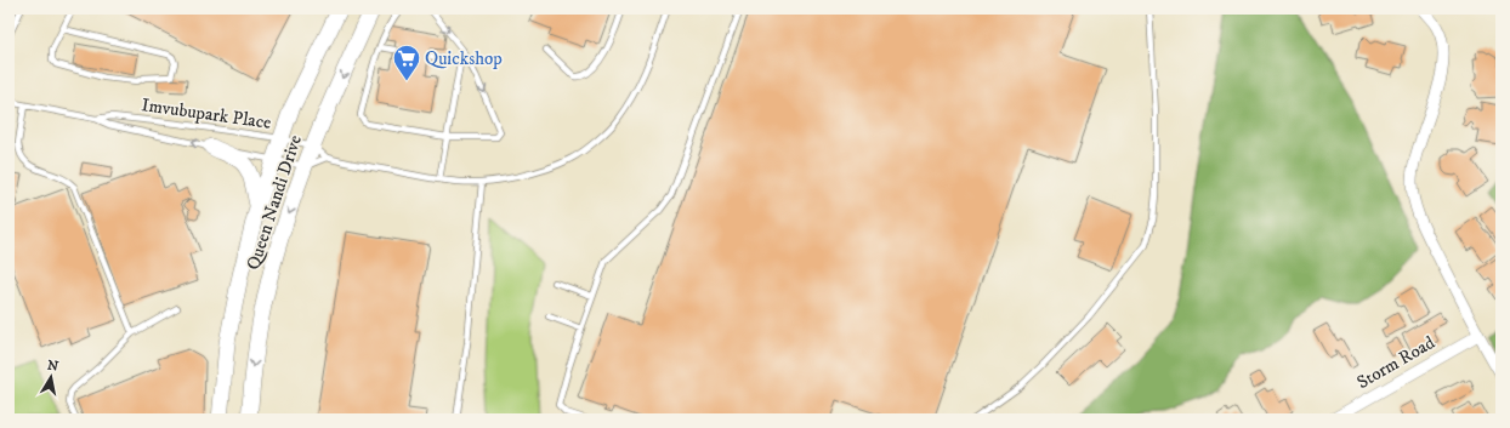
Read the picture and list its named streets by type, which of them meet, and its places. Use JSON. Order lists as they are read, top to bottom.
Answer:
{
  "streets": {
    "main road": ["Queen Nandi Drive"],
    "street": ["Storm Road"],
    "lane": ["Imvubupark Place"]
  },
  "crossings": [
    ["Imvubupark Place", "Queen Nandi Drive"]
  ],
  "places": {
    "supermarket": ["Quickshop"]
  },
  "north": "top"
}
